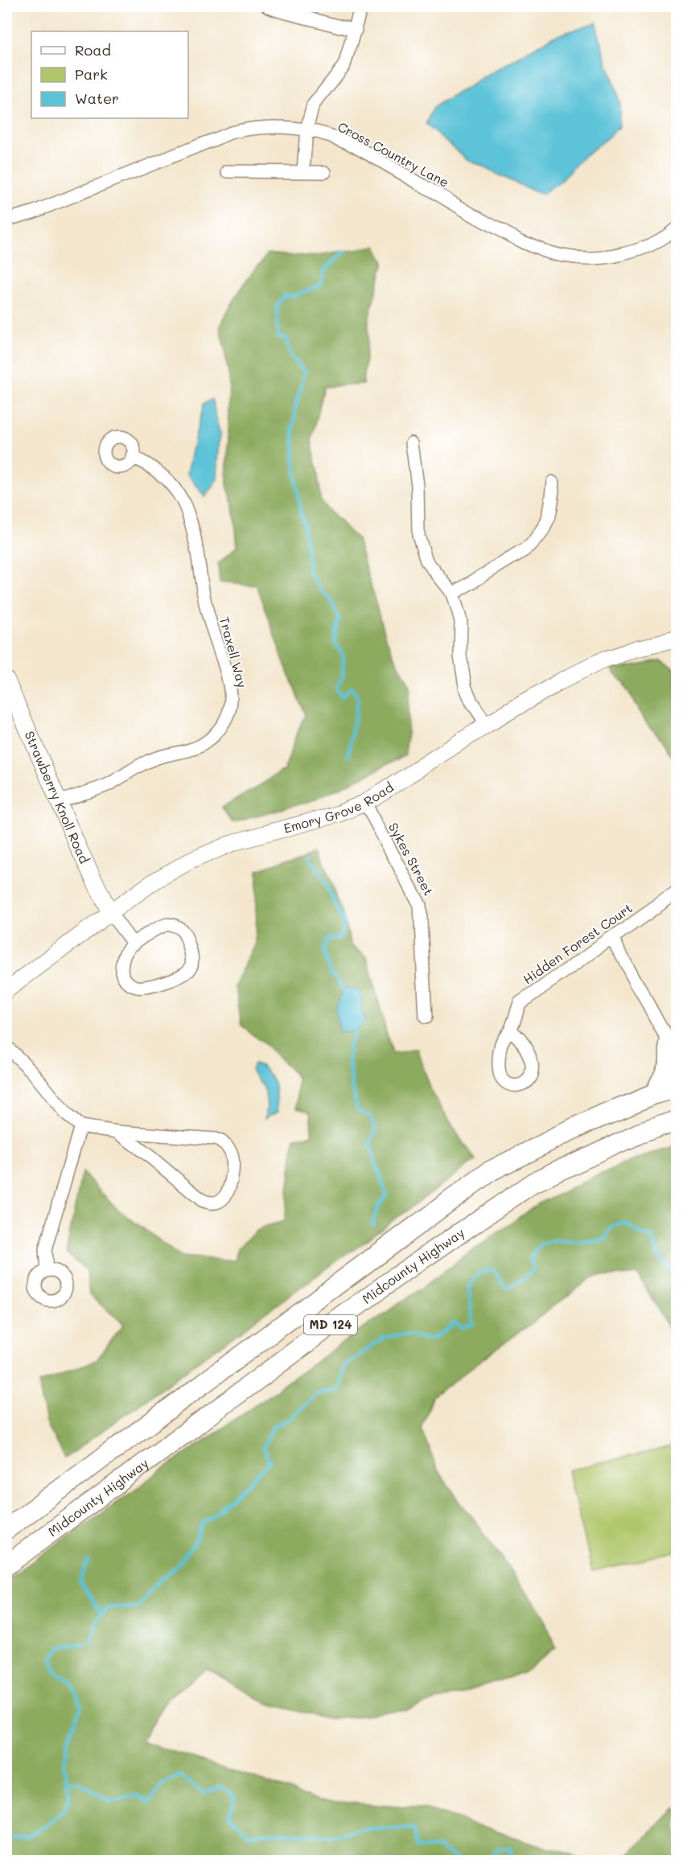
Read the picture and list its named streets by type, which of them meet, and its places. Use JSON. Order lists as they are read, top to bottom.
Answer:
{
  "streets": {
    "main road": ["Midcounty Highway", "MD 124"],
    "street": [
      "Cross Country Lane",
      "Traxell Way",
      "Strawberry Knoll Road",
      "Emory Grove Road",
      "Sykes Street",
      "Hidden Forest Court"
    ]
  },
  "crossings": [
    ["Traxell Way", "Strawberry Knoll Road"],
    ["Strawberry Knoll Road", "Emory Grove Road"],
    ["Emory Grove Road", "Sykes Street"]
  ],
  "legend": ["Road", "Park", "Water"]
}
